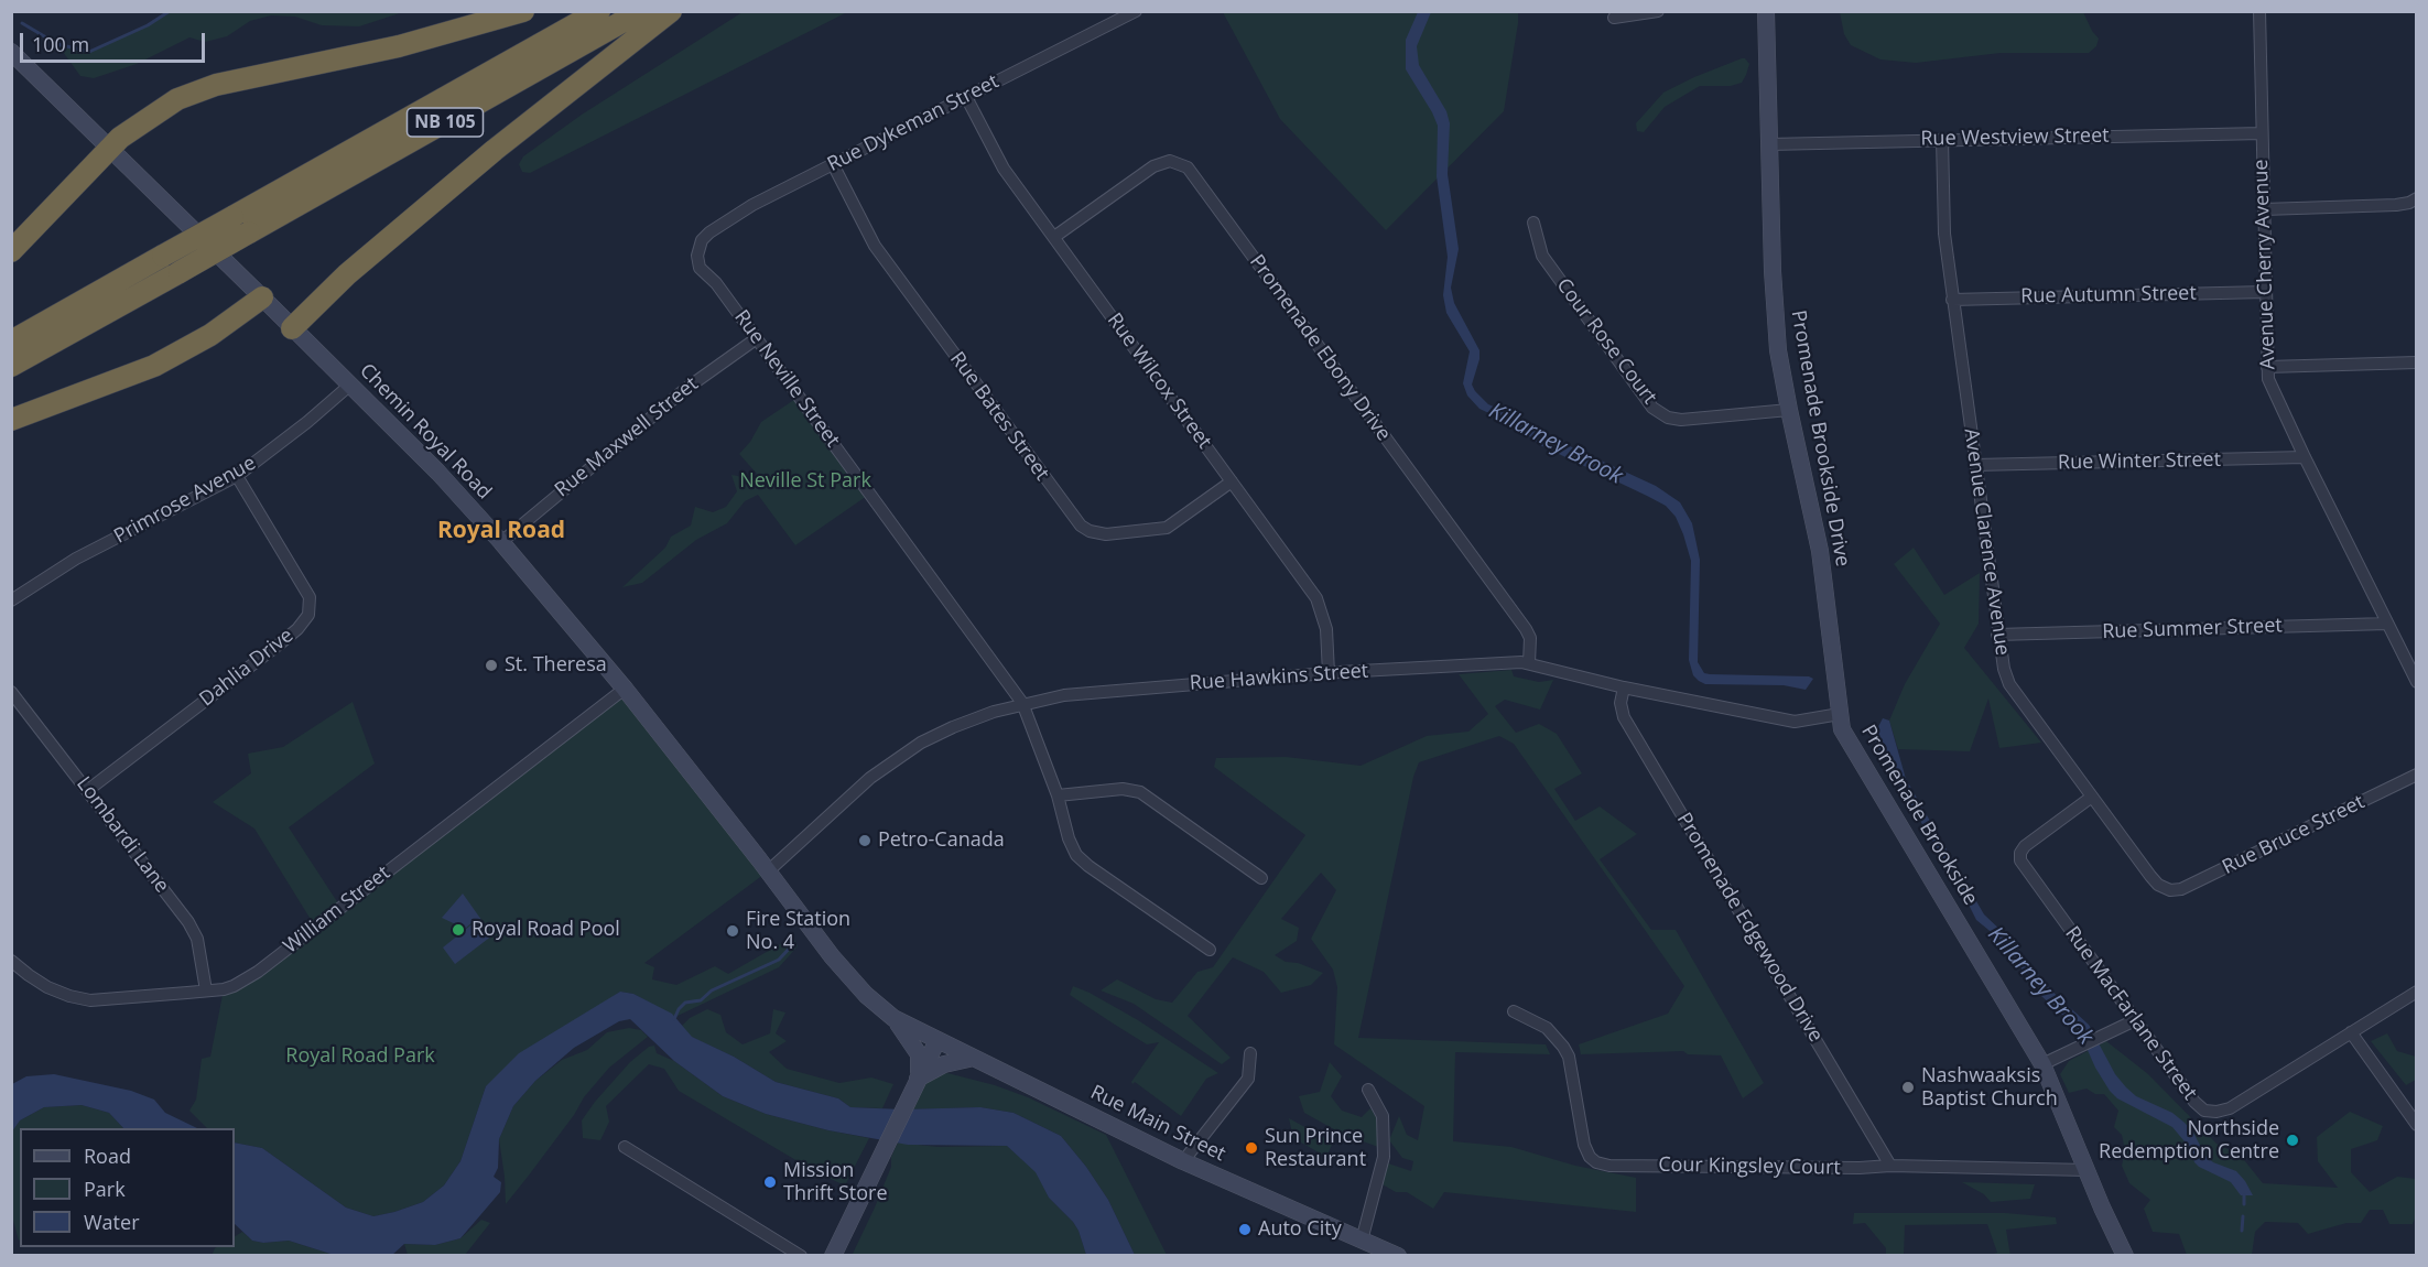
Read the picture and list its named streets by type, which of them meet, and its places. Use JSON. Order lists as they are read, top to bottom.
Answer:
{
  "streets": {
    "highway": ["NB 105"],
    "main road": [
      "Chemin Royal Road",
      "Promenade Brookside Drive",
      "Promenade Brookside",
      "Rue Main Street"
    ],
    "street": [
      "Rue Dykeman Street",
      "Rue Westview Street",
      "Avenue Cherry Avenue",
      "Rue Autumn Street",
      "Cour Rose Court",
      "Promenade Ebony Drive",
      "Rue Neville Street",
      "Rue Wilcox Street",
      "Rue Bates Street",
      "Rue Maxwell Street",
      "Rue Winter Street",
      "Primrose Avenue",
      "Avenue Clarence Avenue",
      "Rue Summer Street",
      "Dahlia Drive",
      "Rue Hawkins Street",
      "Lombardi Lane",
      "Rue Bruce Street",
      "William Street",
      "Promenade Edgewood Drive",
      "Rue MacFarlane Street",
      "Cour Kingsley Court"
    ]
  },
  "crossings": [
    ["Rue Dykeman Street", "Rue Neville Street"],
    ["Rue Dykeman Street", "Rue Wilcox Street"],
    ["Rue Dykeman Street", "Rue Bates Street"],
    ["Rue Westview Street", "Avenue Cherry Avenue"],
    ["Rue Westview Street", "Promenade Brookside Drive"],
    ["Rue Westview Street", "Avenue Clarence Avenue"],
    ["Avenue Cherry Avenue", "Rue Autumn Street"],
    ["Avenue Cherry Avenue", "Rue Winter Street"],
    ["Avenue Cherry Avenue", "Rue Summer Street"],
    ["Rue Autumn Street", "Avenue Clarence Avenue"],
    ["Cour Rose Court", "Promenade Brookside Drive"],
    ["Promenade Ebony Drive", "Rue Wilcox Street"],
    ["Promenade Ebony Drive", "Rue Hawkins Street"],
    ["Rue Neville Street", "Rue Maxwell Street"],
    ["Rue Neville Street", "Rue Hawkins Street"],
    ["Rue Wilcox Street", "Rue Bates Street"],
    ["Rue Wilcox Street", "Rue Hawkins Street"],
    ["Chemin Royal Road", "Rue Maxwell Street"],
    ["Chemin Royal Road", "Primrose Avenue"],
    ["Chemin Royal Road", "Rue Hawkins Street"],
    ["Chemin Royal Road", "William Street"],
    ["Chemin Royal Road", "Rue Main Street"],
    ["Promenade Brookside Drive", "Rue Hawkins Street"],
    ["Promenade Brookside Drive", "Promenade Brookside"],
    ["Rue Winter Street", "Avenue Clarence Avenue"],
    ["Primrose Avenue", "Dahlia Drive"],
    ["Avenue Clarence Avenue", "Rue Summer Street"],
    ["Avenue Clarence Avenue", "Rue Bruce Street"],
    ["Avenue Clarence Avenue", "Rue MacFarlane Street"],
    ["Dahlia Drive", "Lombardi Lane"],
    ["Rue Hawkins Street", "Promenade Brookside"],
    ["Rue Hawkins Street", "Promenade Edgewood Drive"],
    ["Promenade Brookside", "Cour Kingsley Court"],
    ["Lombardi Lane", "William Street"],
    ["Promenade Edgewood Drive", "Cour Kingsley Court"]
  ],
  "districts": ["Royal Road"],
  "water": ["Killarney Brook"],
  "parks": ["Neville St Park", "Royal Road Park"],
  "places": [
    "St. Theresa",
    "Petro-Canada",
    "Royal Road Pool",
    "Fire Station No. 4",
    "Nashwaaksis Baptist Church",
    "Northside Redemption Centre",
    "Sun Prince Restaurant",
    "Mission Thrift Store",
    "Auto City"
  ],
  "legend": ["Road", "Park", "Water"],
  "scale_bar": "100 m"
}
